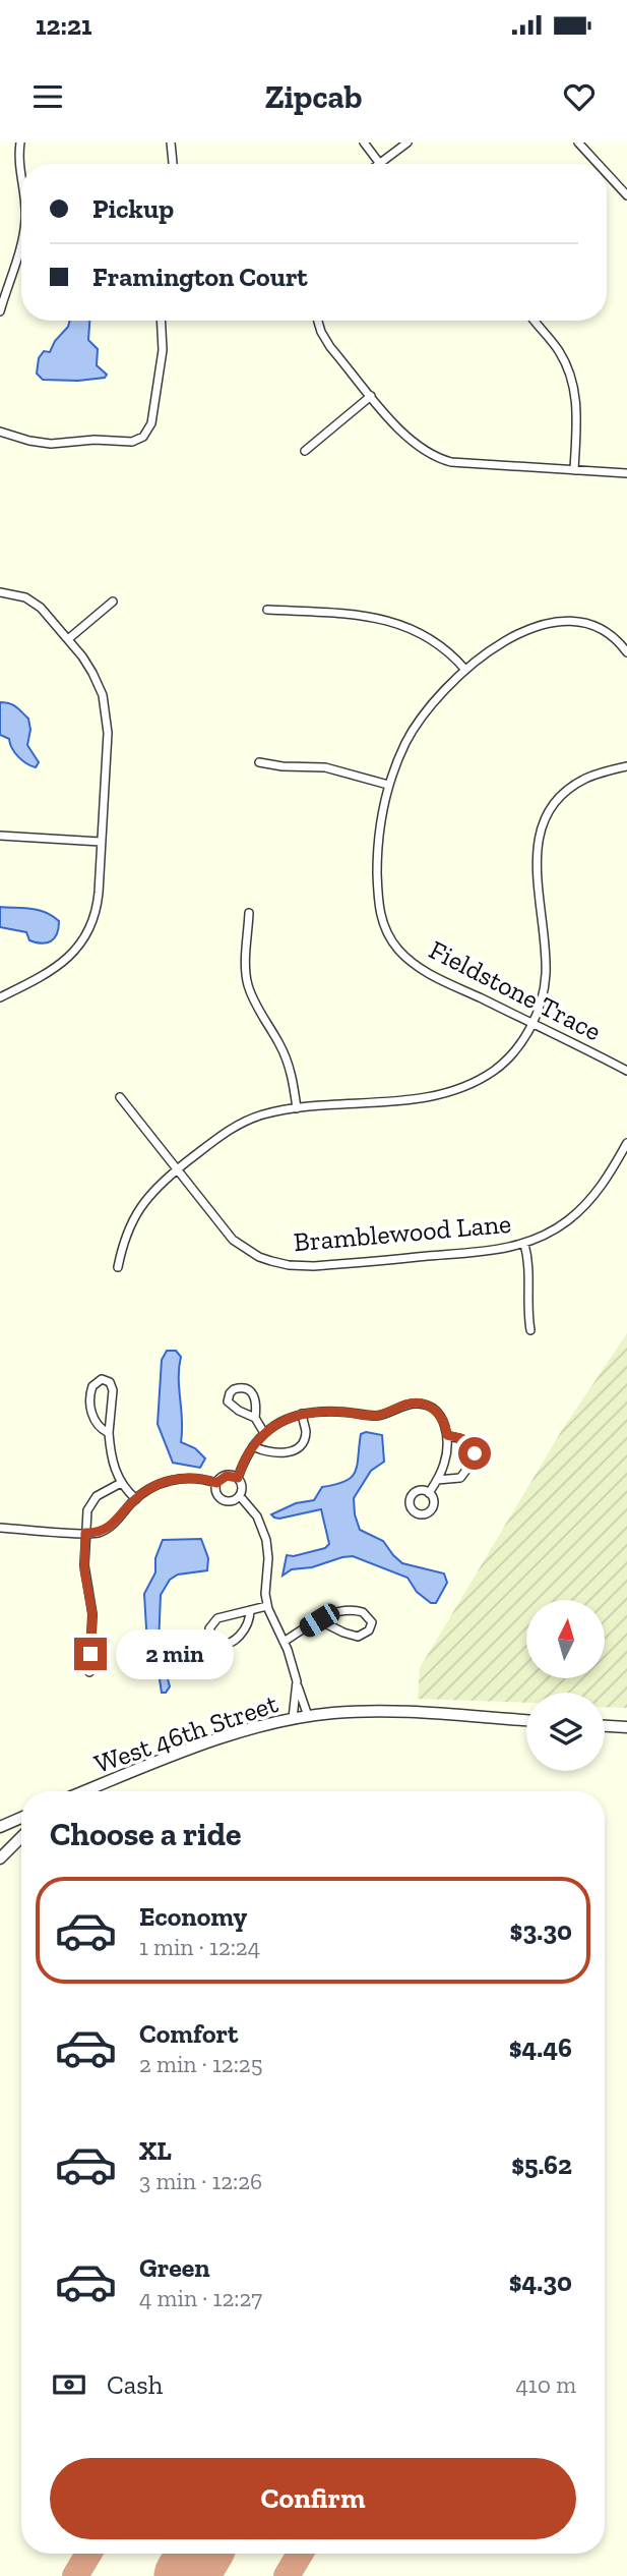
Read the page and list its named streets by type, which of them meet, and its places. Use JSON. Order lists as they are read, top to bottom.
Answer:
{
  "streets": {
    "street": ["Fieldstone Trace", "Bramblewood Lane", "West 46th Street"]
  },
  "north": "top",
  "page": {
    "status": "12:21",
    "header": "Zipcab",
    "banner": ["Pickup", "Framington Court"],
    "bubble": "2 min",
    "heading": "Choose a ride",
    "list": [
      {
        "name": "Economy",
        "note": "1 min · 12:24",
        "value": "$3.30"
      },
      {
        "name": "Comfort",
        "note": "2 min · 12:25",
        "value": "$4.46"
      },
      {
        "name": "XL",
        "note": "3 min · 12:26",
        "value": "$5.62"
      },
      {
        "name": "Green",
        "note": "4 min · 12:27",
        "value": "$4.30"
      }
    ],
    "pay": ["Cash", "410 m"],
    "buttons": "Confirm"
  }
}
